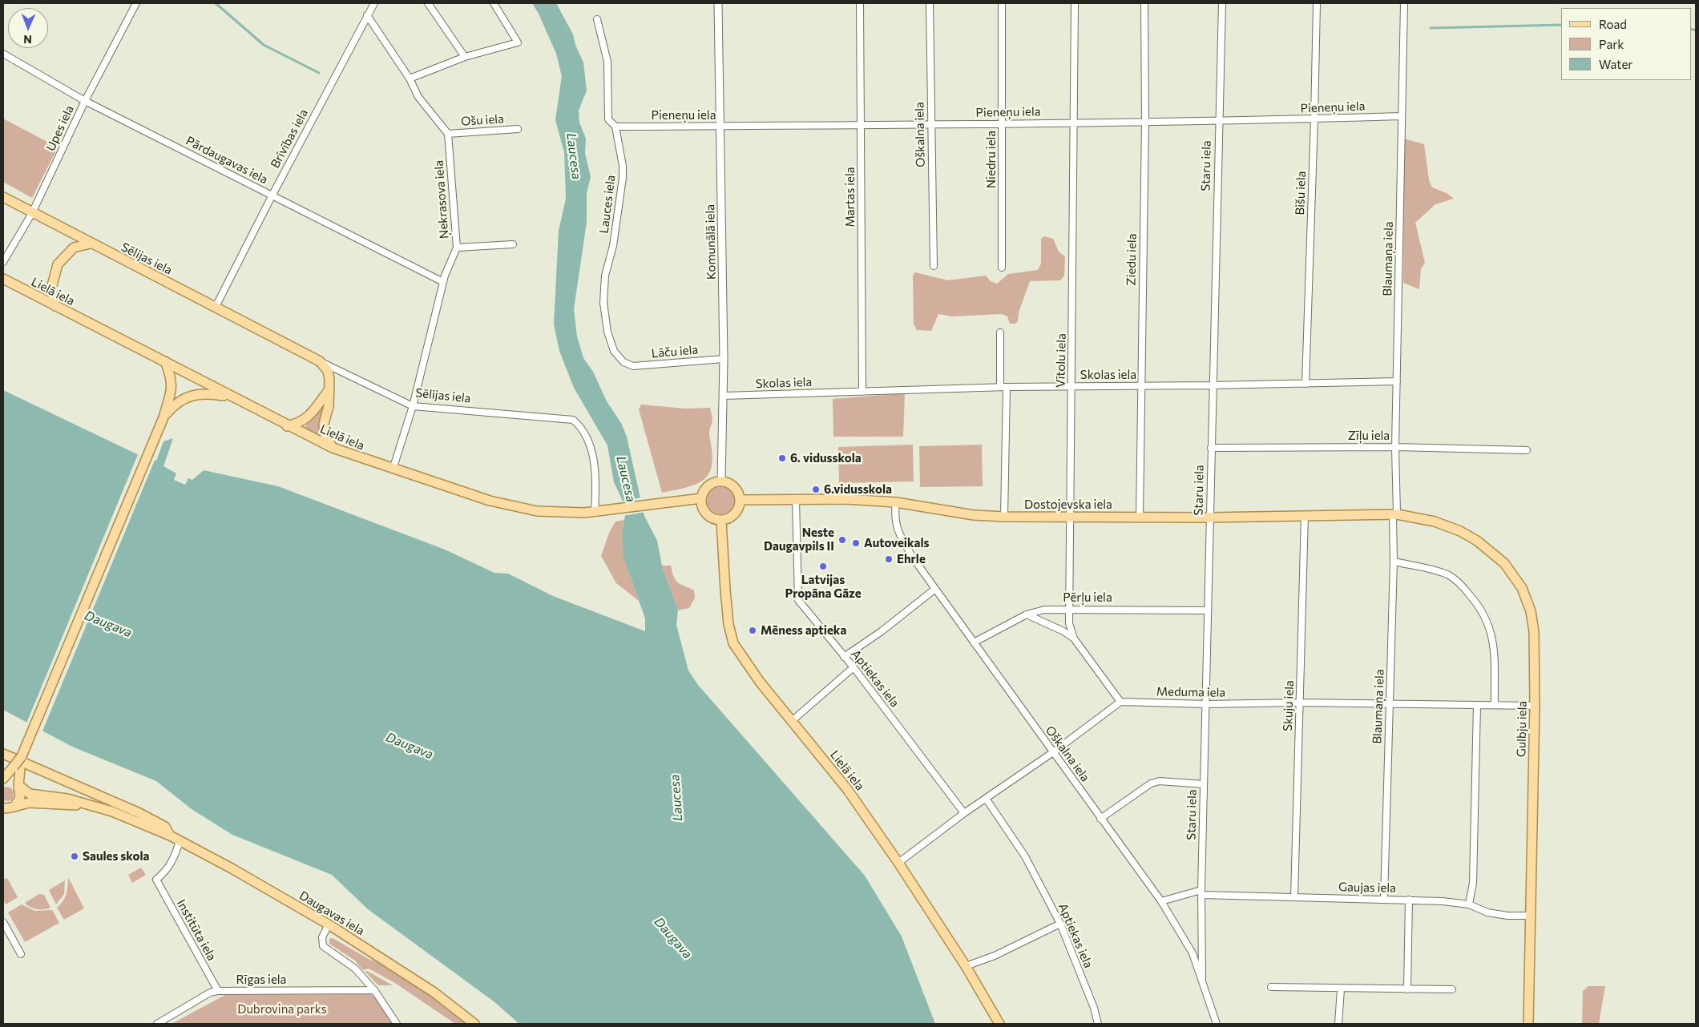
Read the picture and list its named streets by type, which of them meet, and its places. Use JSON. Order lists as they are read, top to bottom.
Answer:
{
  "streets": {
    "main road": [
      "Sēlijas iela",
      "Lielā iela",
      "Dostojevska iela",
      "Gulbju iela",
      "Daugavas iela"
    ],
    "street": [
      "Pieneņu iela",
      "Ošu iela",
      "Upes iela",
      "Oškalna iela",
      "Brīvības iela",
      "Niedru iela",
      "Pārdaugavas iela",
      "Staru iela",
      "Bišu iela",
      "Martas iela",
      "Ņekrasova iela",
      "Lauces iela",
      "Komunālā iela",
      "Blaumaņa iela",
      "Ziedu iela",
      "Lāču iela",
      "Vītolu iela",
      "Skolas iela",
      "Zīļu iela",
      "Pērļu iela",
      "Aptiekas iela",
      "Meduma iela",
      "Skuju iela",
      "Gaujas iela",
      "Institūta iela",
      "Rīgas iela"
    ]
  },
  "crossings": [
    ["Pieneņu iela", "Oškalna iela"],
    ["Pieneņu iela", "Niedru iela"],
    ["Pieneņu iela", "Staru iela"],
    ["Pieneņu iela", "Bišu iela"],
    ["Pieneņu iela", "Martas iela"],
    ["Pieneņu iela", "Lauces iela"],
    ["Pieneņu iela", "Komunālā iela"],
    ["Pieneņu iela", "Blaumaņa iela"],
    ["Pieneņu iela", "Ziedu iela"],
    ["Pieneņu iela", "Vītolu iela"],
    ["Ošu iela", "Ņekrasova iela"],
    ["Upes iela", "Pārdaugavas iela"],
    ["Upes iela", "Sēlijas iela"],
    ["Oškalna iela", "Staru iela"],
    ["Oškalna iela", "Dostojevska iela"],
    ["Oškalna iela", "Pērļu iela"],
    ["Oškalna iela", "Gaujas iela"],
    ["Brīvības iela", "Pārdaugavas iela"],
    ["Brīvības iela", "Sēlijas iela"],
    ["Pārdaugavas iela", "Ņekrasova iela"],
    ["Staru iela", "Skolas iela"],
    ["Staru iela", "Zīļu iela"],
    ["Staru iela", "Dostojevska iela"],
    ["Staru iela", "Pērļu iela"],
    ["Staru iela", "Meduma iela"],
    ["Staru iela", "Gaujas iela"],
    ["Bišu iela", "Skolas iela"],
    ["Martas iela", "Skolas iela"],
    ["Ņekrasova iela", "Sēlijas iela"],
    ["Ņekrasova iela", "Lielā iela"],
    ["Lauces iela", "Lāču iela"],
    ["Komunālā iela", "Lielā iela"],
    ["Komunālā iela", "Lāču iela"],
    ["Komunālā iela", "Skolas iela"],
    ["Komunālā iela", "Dostojevska iela"],
    ["Sēlijas iela", "Lielā iela"],
    ["Blaumaņa iela", "Skolas iela"],
    ["Blaumaņa iela", "Zīļu iela"],
    ["Blaumaņa iela", "Dostojevska iela"],
    ["Blaumaņa iela", "Meduma iela"],
    ["Blaumaņa iela", "Gulbju iela"],
    ["Blaumaņa iela", "Gaujas iela"],
    ["Ziedu iela", "Skolas iela"],
    ["Ziedu iela", "Dostojevska iela"],
    ["Lielā iela", "Dostojevska iela"],
    ["Vītolu iela", "Skolas iela"],
    ["Vītolu iela", "Dostojevska iela"],
    ["Vītolu iela", "Pērļu iela"],
    ["Vītolu iela", "Meduma iela"],
    ["Dostojevska iela", "Aptiekas iela"],
    ["Dostojevska iela", "Skuju iela"],
    ["Dostojevska iela", "Gulbju iela"],
    ["Meduma iela", "Skuju iela"],
    ["Meduma iela", "Gulbju iela"],
    ["Skuju iela", "Gaujas iela"],
    ["Gulbju iela", "Gaujas iela"],
    ["Daugavas iela", "Institūta iela"],
    ["Institūta iela", "Rīgas iela"]
  ],
  "water": ["Laucesa", "Daugava"],
  "parks": ["Dubrovina parks"],
  "places": [
    "6. vidusskola",
    "6.vidusskola",
    "Neste Daugavpils II",
    "Autoveikals",
    "Ehrle",
    "Latvijas Propāna Gāze",
    "Mēness aptieka",
    "Saules skola"
  ],
  "legend": ["Road", "Park", "Water"],
  "north": "bottom"
}
